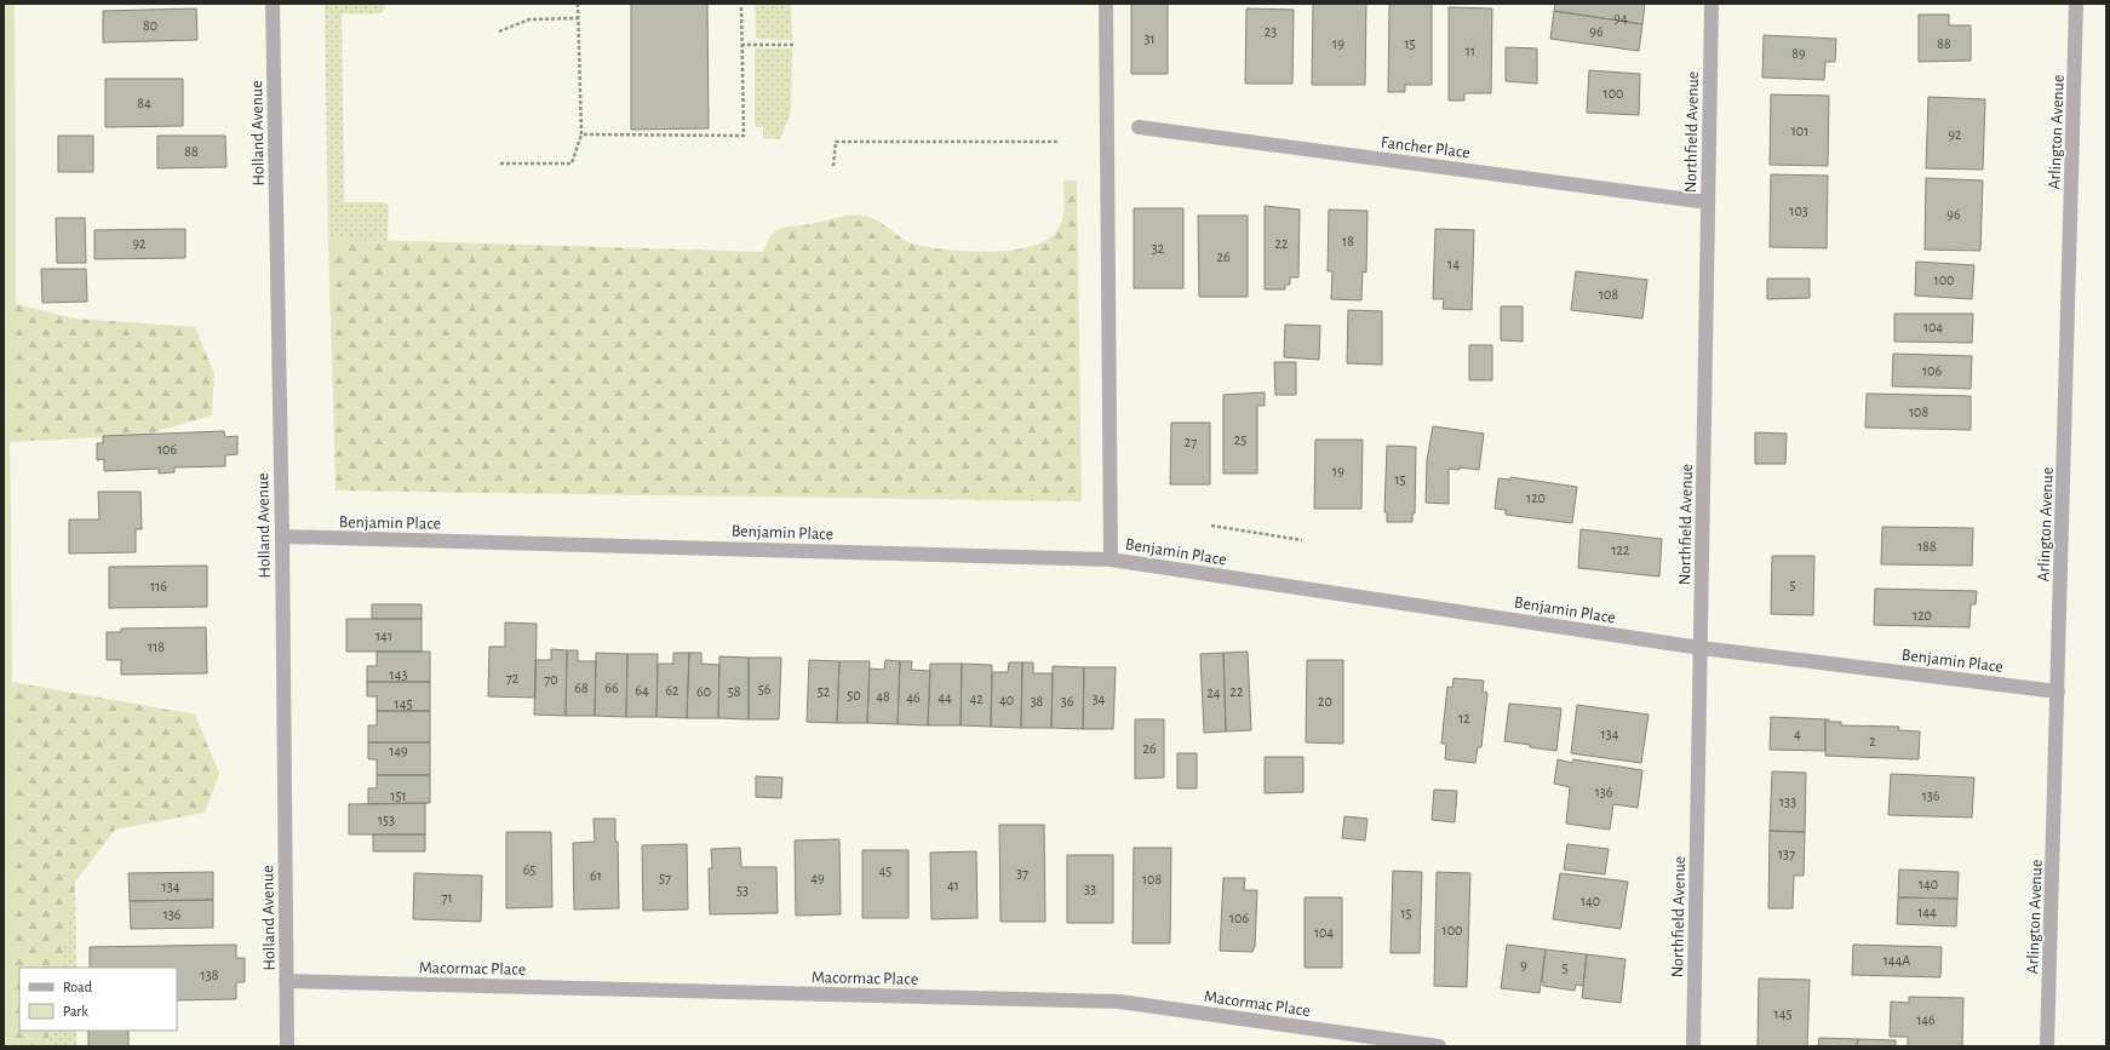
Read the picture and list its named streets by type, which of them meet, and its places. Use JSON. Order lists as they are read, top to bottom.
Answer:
{
  "streets": {
    "street": [
      "Northfield Avenue",
      "Arlington Avenue",
      "Holland Avenue",
      "Fancher Place",
      "Benjamin Place",
      "Macormac Place"
    ]
  },
  "crossings": [
    ["Northfield Avenue", "Fancher Place"],
    ["Northfield Avenue", "Benjamin Place"],
    ["Arlington Avenue", "Benjamin Place"],
    ["Holland Avenue", "Benjamin Place"],
    ["Holland Avenue", "Macormac Place"]
  ],
  "house_numbers": [
    "94",
    "80",
    "23",
    "96",
    "31",
    "19",
    "15",
    "88",
    "11",
    "89",
    "100",
    "84",
    "101",
    "92",
    "88",
    "103",
    "96",
    "18",
    "92",
    "22",
    "32",
    "26",
    "14",
    "100",
    "108",
    "104",
    "106",
    "108",
    "25",
    "27",
    "106",
    "19",
    "15",
    "120",
    "188",
    "122",
    "5",
    "116",
    "120",
    "141",
    "118",
    "143",
    "72",
    "70",
    "68",
    "66",
    "56",
    "64",
    "62",
    "60",
    "58",
    "52",
    "22",
    "24",
    "50",
    "48",
    "46",
    "44",
    "42",
    "34",
    "40",
    "38",
    "36",
    "20",
    "145",
    "12",
    "134",
    "4",
    "2",
    "26",
    "149",
    "136",
    "151",
    "136",
    "133",
    "153",
    "137",
    "65",
    "45",
    "37",
    "61",
    "57",
    "49",
    "108",
    "140",
    "41",
    "134",
    "33",
    "53",
    "71",
    "140",
    "144",
    "15",
    "136",
    "106",
    "100",
    "104",
    "144A",
    "9",
    "5",
    "138",
    "145",
    "146"
  ],
  "legend": ["Road", "Park"]
}
